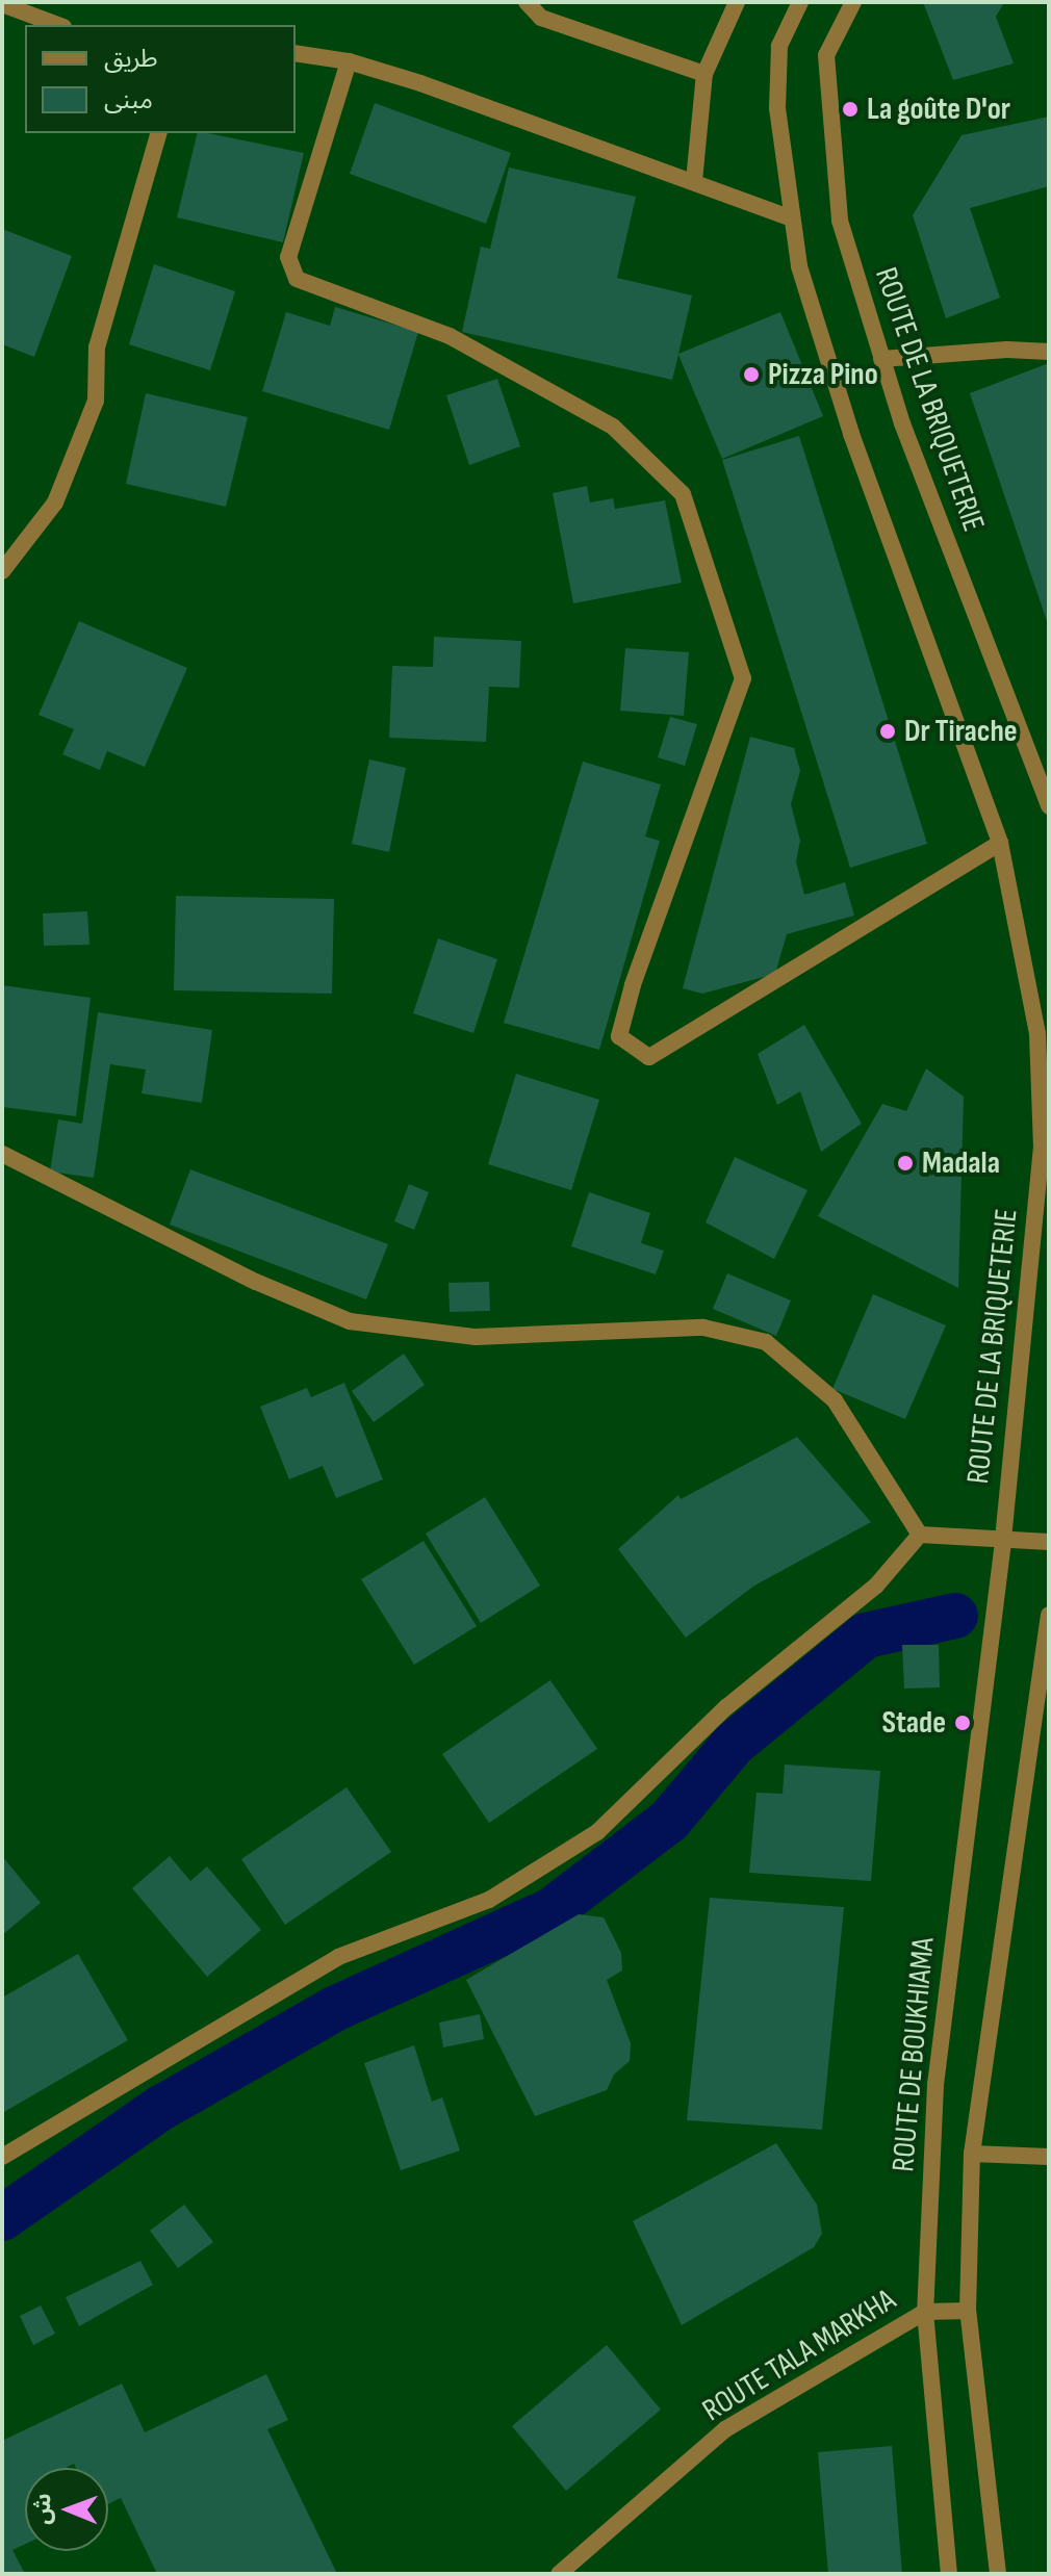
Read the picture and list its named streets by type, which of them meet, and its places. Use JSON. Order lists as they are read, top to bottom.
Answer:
{
  "streets": {
    "street": ["ROUTE DE LA BRIQUETERIE", "ROUTE DE BOUKHIAMA", "ROUTE TALA MARKHA"]
  },
  "crossings": [
    ["ROUTE DE LA BRIQUETERIE", "ROUTE DE BOUKHIAMA"],
    ["ROUTE DE BOUKHIAMA", "ROUTE TALA MARKHA"]
  ],
  "places": [
    "La goûte D'or",
    "Pizza Pino",
    "Dr Tirache",
    "Madala",
    "Stade"
  ],
  "legend": ["طريق", "مبنى"],
  "north": "left"
}
